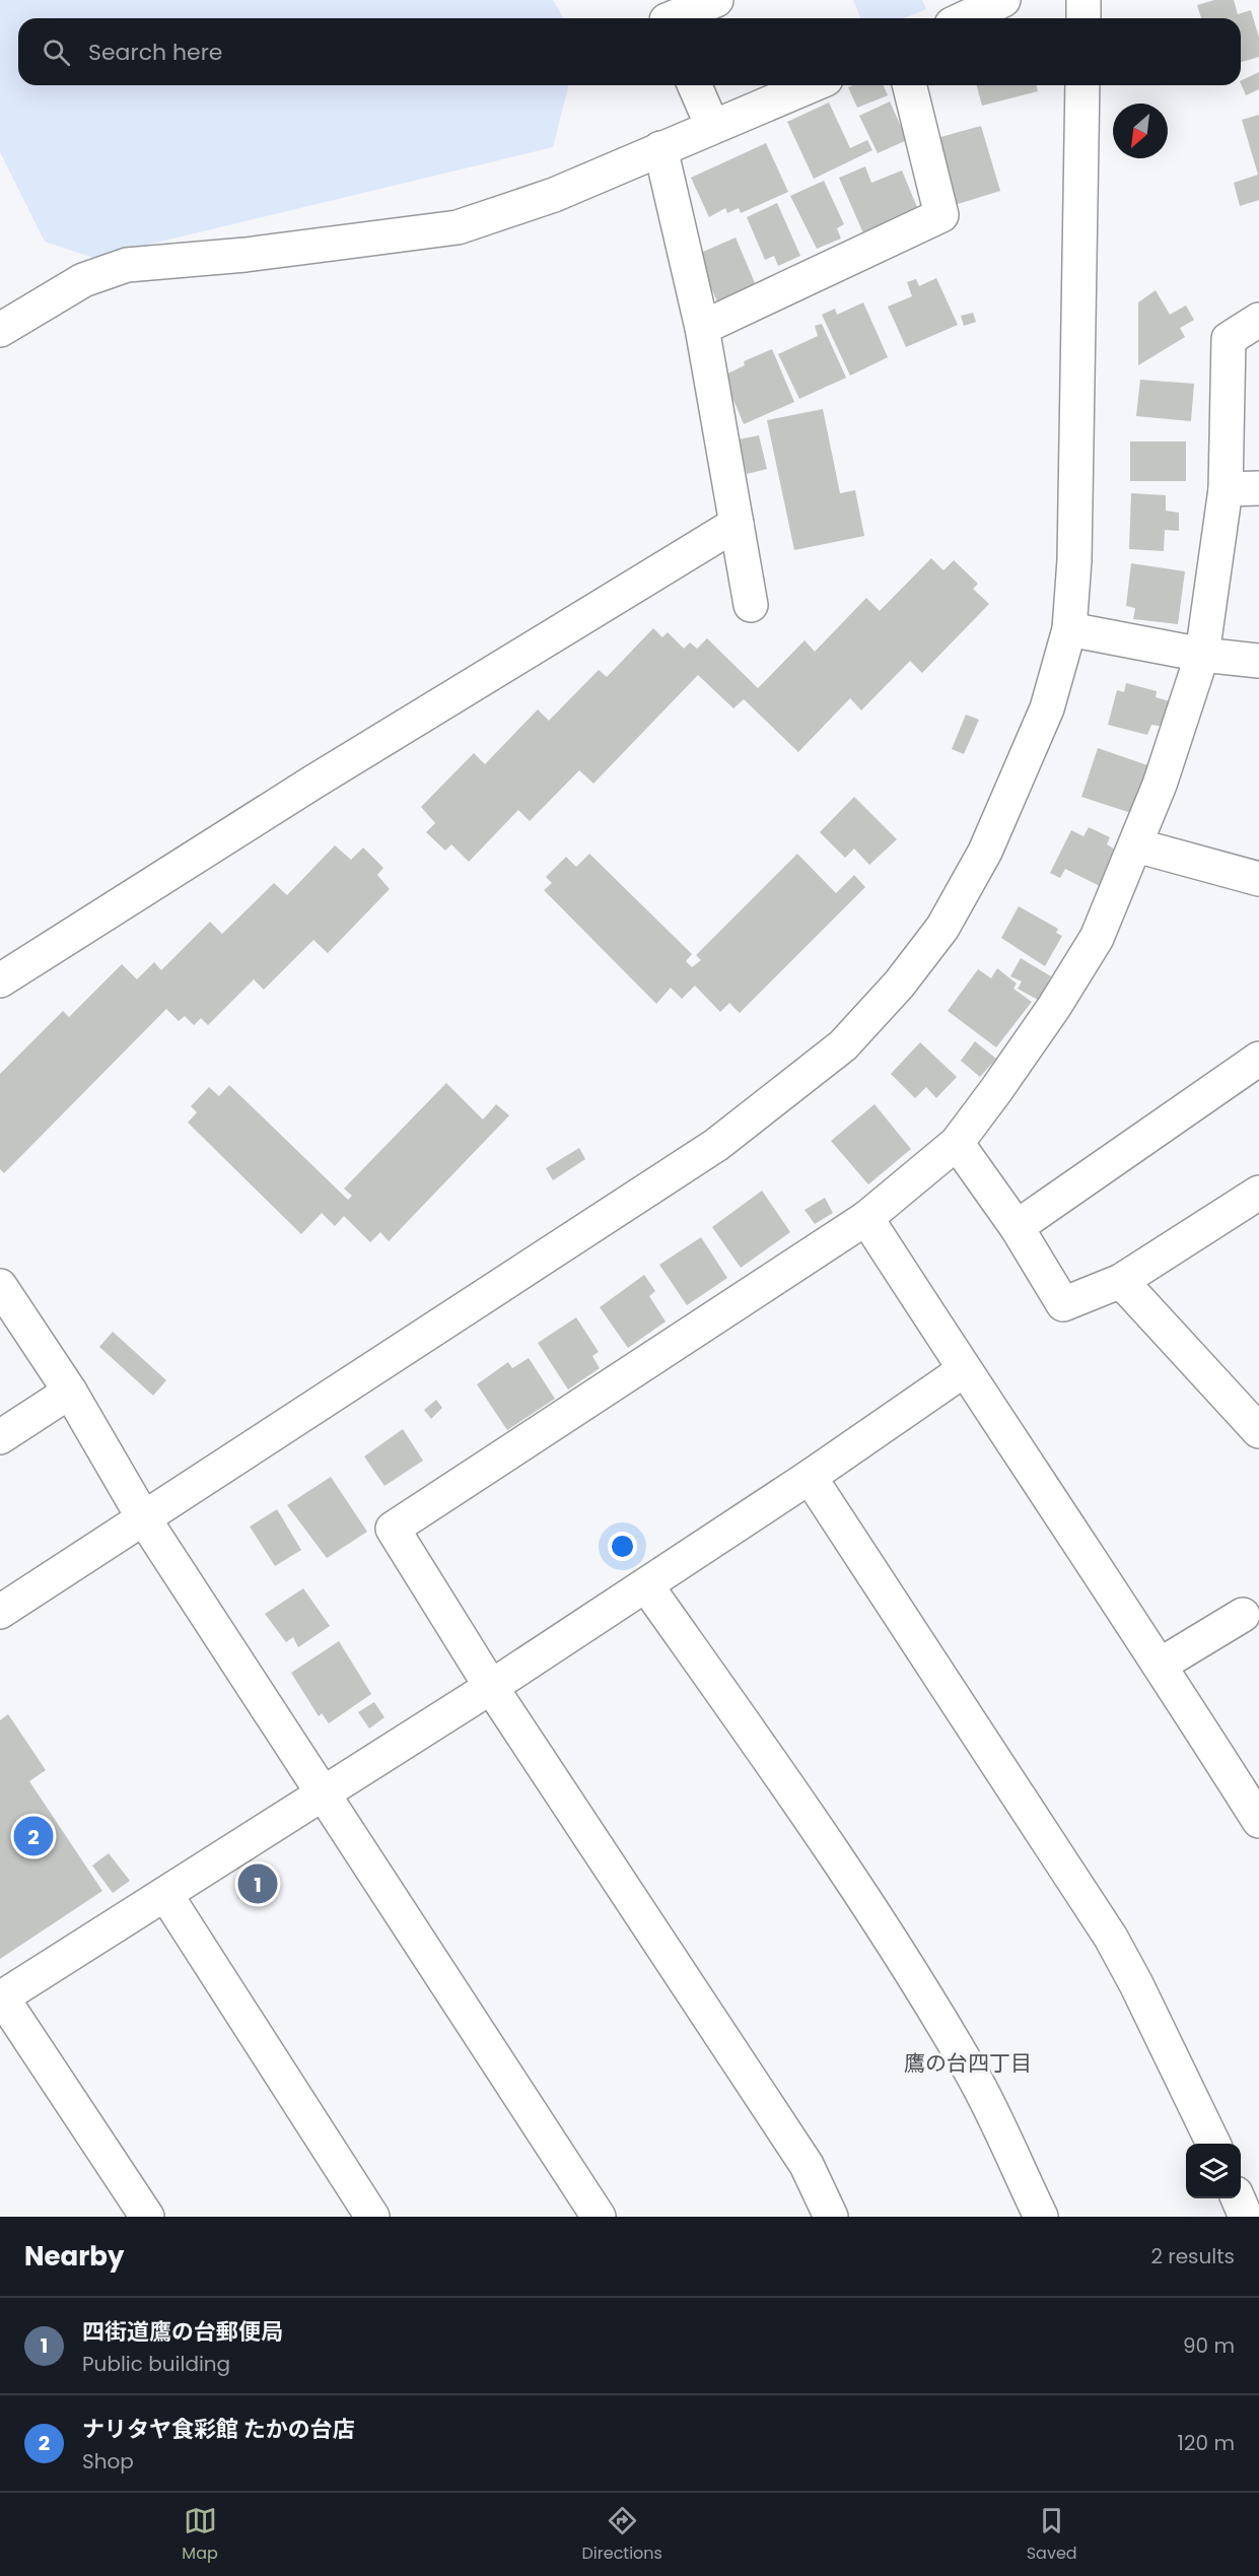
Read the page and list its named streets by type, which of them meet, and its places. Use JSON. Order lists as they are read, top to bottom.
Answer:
{
  "districts": ["鷹の台四丁目"],
  "north": "bottom left",
  "page": {
    "search": "Search here",
    "pins": ["2", "1"],
    "heading": ["Nearby", "2 results"],
    "list": [
      {
        "mark": "1",
        "name": "四街道鷹の台郵便局",
        "note": "Public building",
        "value": "90 m"
      },
      {
        "mark": "2",
        "name": "ナリタヤ食彩館 たかの台店",
        "note": "Shop",
        "value": "120 m"
      }
    ],
    "nav": ["Map", "Directions", "Saved"]
  }
}
